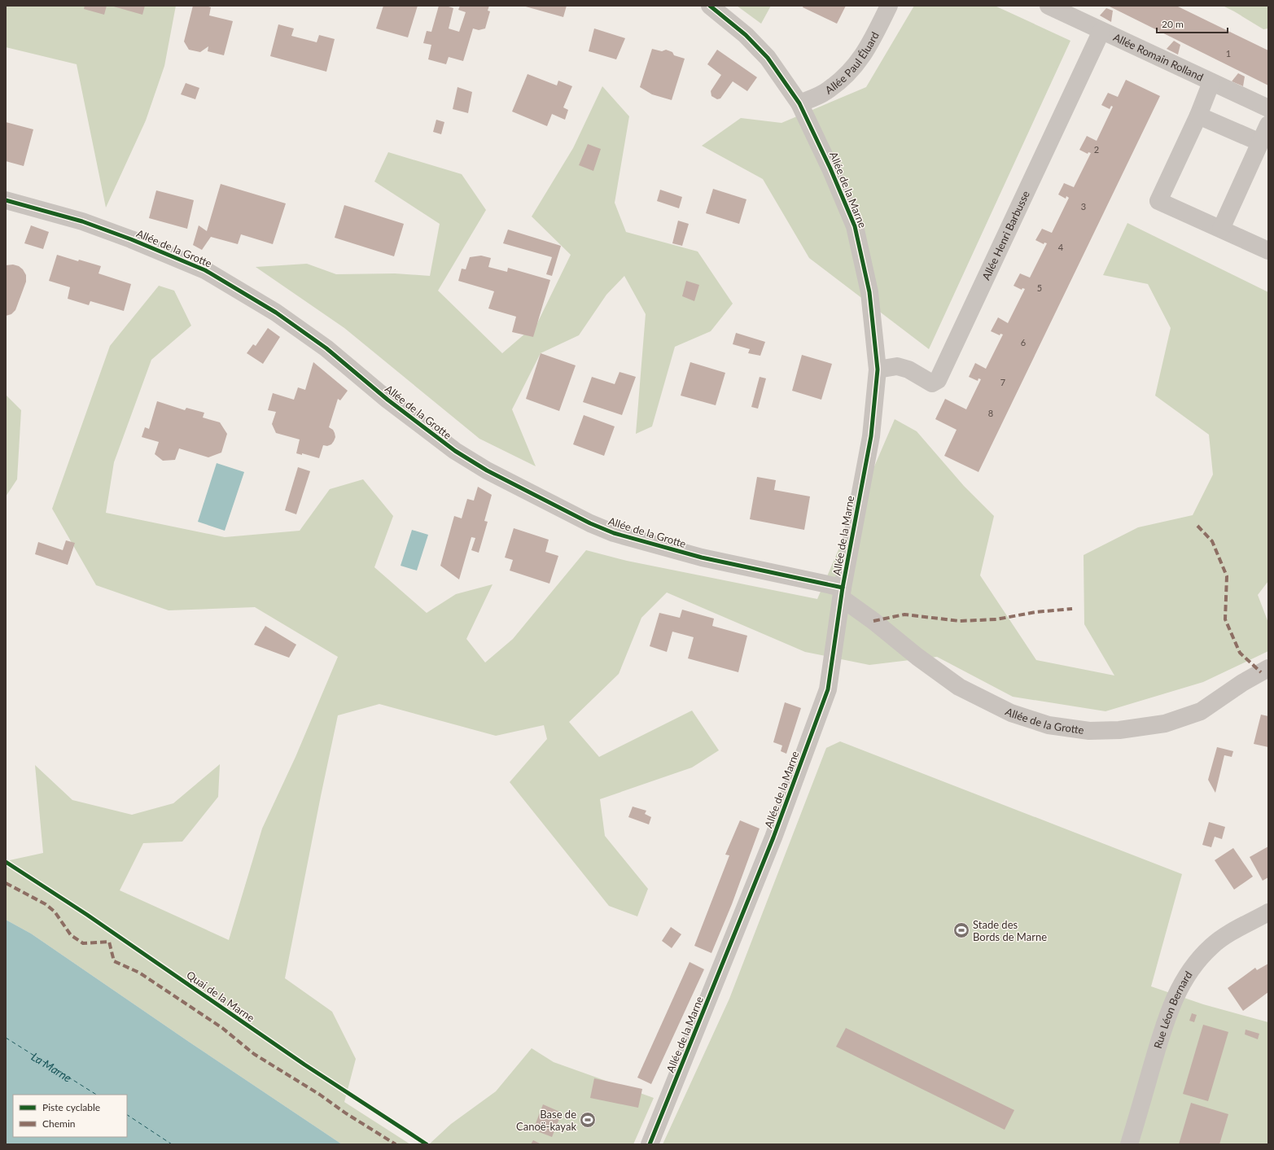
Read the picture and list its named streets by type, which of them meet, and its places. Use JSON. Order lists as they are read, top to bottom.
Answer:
{
  "streets": {
    "street": [
      "Allée Romain Rolland",
      "Allée Paul Éluard",
      "Allée de la Marne",
      "Allée Henri Barbusse",
      "Allée de la Grotte",
      "Rue Léon Bernard"
    ],
    "cycle path": ["Quai de la Marne"]
  },
  "crossings": [
    ["Allée Romain Rolland", "Allée Henri Barbusse"],
    ["Allée Paul Éluard", "Allée de la Marne"],
    ["Allée de la Marne", "Allée Henri Barbusse"],
    ["Allée de la Marne", "Allée de la Grotte"]
  ],
  "water": ["La Marne"],
  "places": {
    "sports": ["Stade des Bords de Marne", "Base de Canoë-kayak"]
  },
  "house_numbers": [
    "1",
    "2",
    "3",
    "4",
    "5",
    "6",
    "7",
    "8"
  ],
  "legend": ["Piste cyclable", "Chemin"],
  "scale_bar": "20 m"
}
